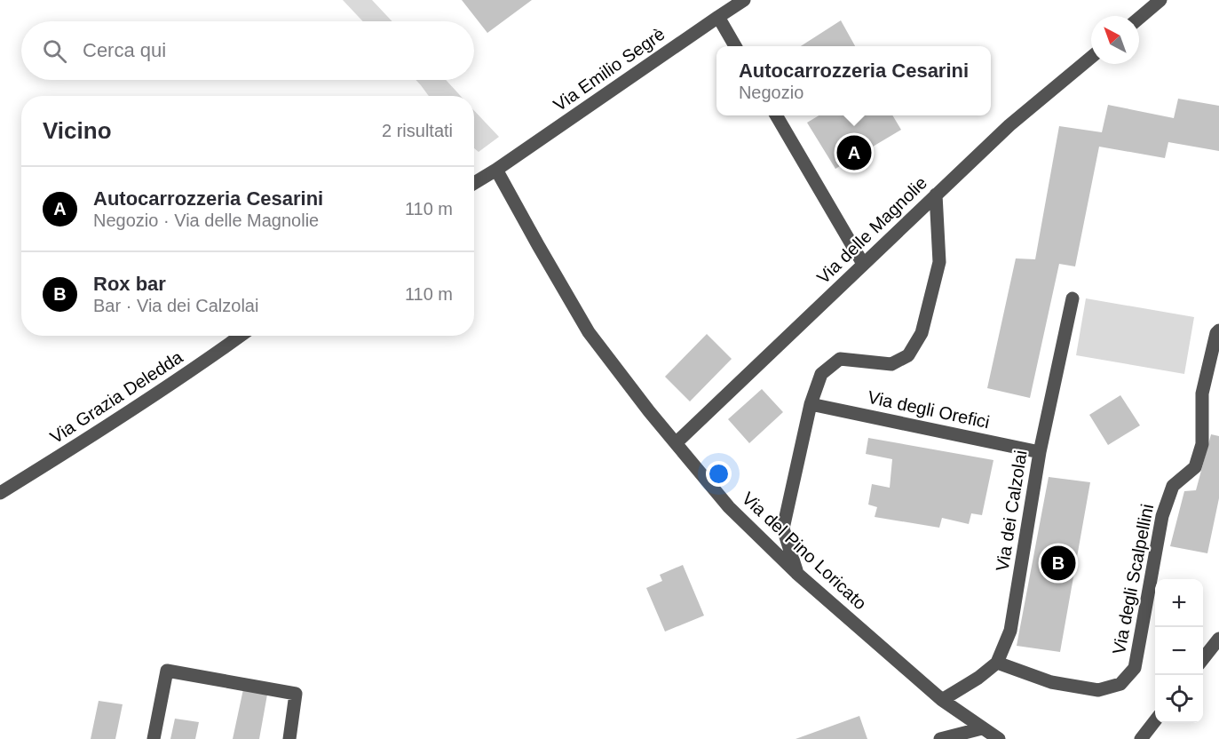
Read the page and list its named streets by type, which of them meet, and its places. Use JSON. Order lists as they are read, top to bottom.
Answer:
{
  "streets": {
    "street": [
      "Via Emilio Segrè",
      "Via delle Magnolie",
      "Via Grazia Deledda",
      "Via degli Orefici",
      "Via dei Calzolai",
      "Via del Pino Loricato",
      "Via degli Scalpellini"
    ]
  },
  "crossings": [
    ["Via Emilio Segrè", "Via del Pino Loricato"],
    ["Via delle Magnolie", "Via del Pino Loricato"],
    ["Via degli Orefici", "Via dei Calzolai"],
    ["Via dei Calzolai", "Via del Pino Loricato"],
    ["Via dei Calzolai", "Via degli Scalpellini"]
  ],
  "north": "top left",
  "page": {
    "search": "Cerca qui",
    "popup": ["Autocarrozzeria Cesarini", "Negozio"],
    "heading": ["Vicino", "2 risultati"],
    "pins": ["A", "B"],
    "list": [
      {
        "mark": "A",
        "name": "Autocarrozzeria Cesarini",
        "note": "Negozio · Via delle Magnolie",
        "value": "110 m"
      },
      {
        "mark": "B",
        "name": "Rox bar",
        "note": "Bar · Via dei Calzolai",
        "value": "110 m"
      }
    ],
    "map_buttons": ["+", "−"]
  }
}
